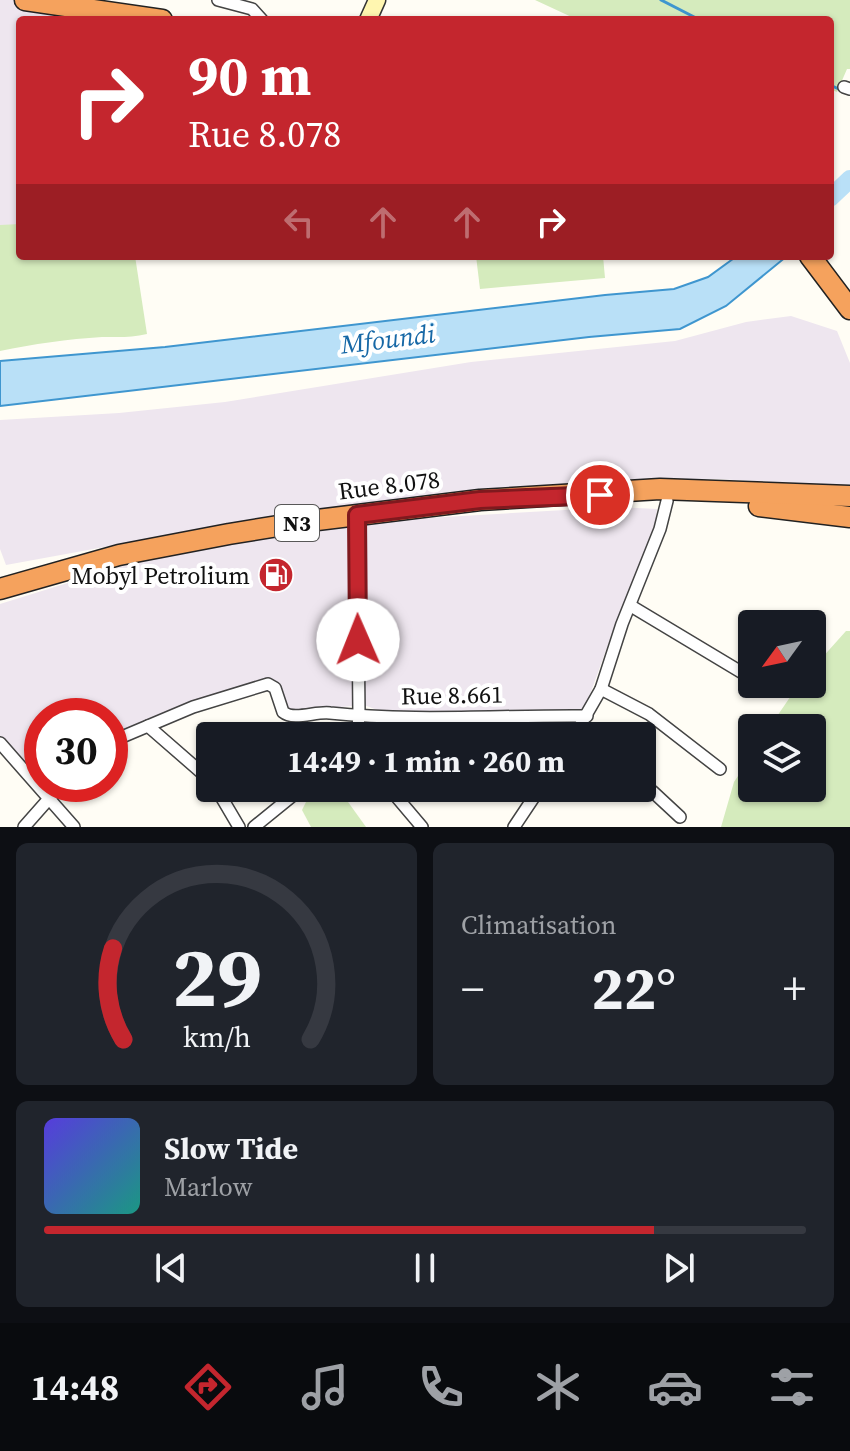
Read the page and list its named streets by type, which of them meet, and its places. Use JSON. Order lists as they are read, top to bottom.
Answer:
{
  "streets": {
    "highway": ["Rue 8.078", "N3"],
    "street": ["Rue 8.661"]
  },
  "water": ["Mfoundi"],
  "places": {
    "fuel station": ["Mobyl Petrolium"]
  },
  "north": "bottom left",
  "page": {
    "turn": ["90 m", "Rue 8.078"],
    "limit": "30",
    "trip": "14:49 · 1 min · 260 m",
    "tile": "Climatisation",
    "heat": ["−", "22°", "+"],
    "song": ["Slow Tide", "Marlow"],
    "tabs": "14:48",
    "gauge": ["29", "km/h"]
  }
}
